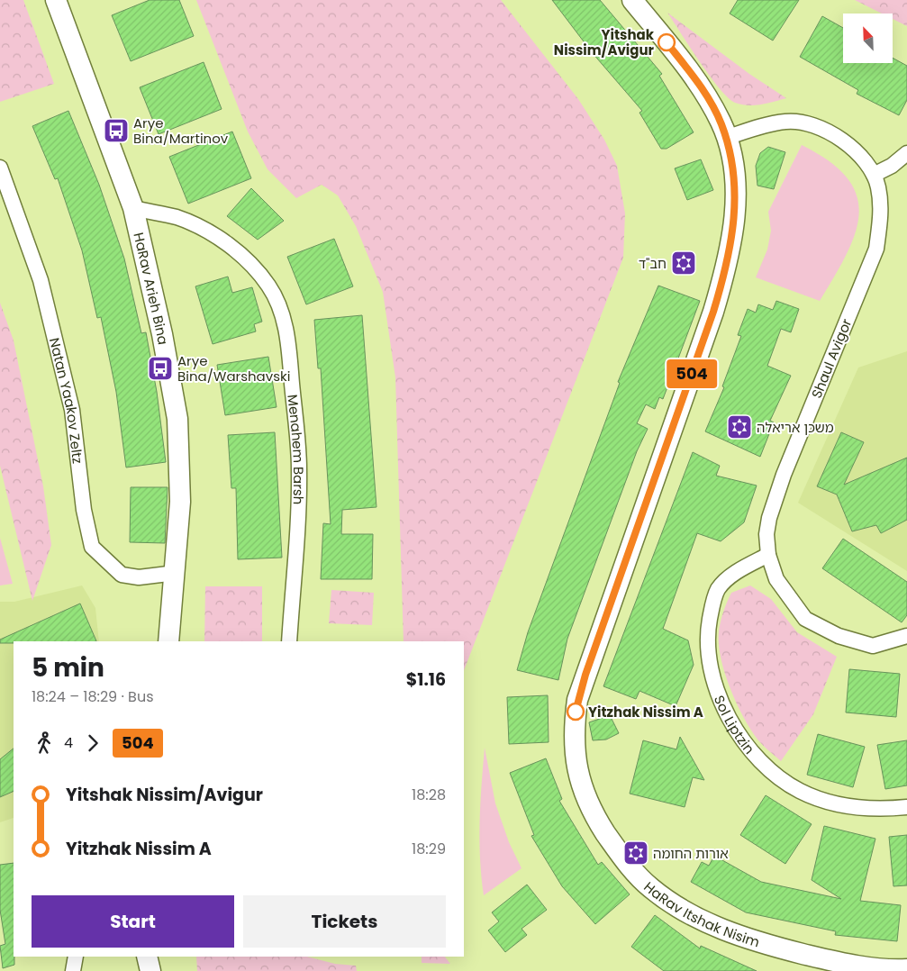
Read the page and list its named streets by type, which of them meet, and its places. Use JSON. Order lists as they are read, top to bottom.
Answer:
{
  "streets": {
    "street": [
      "HaRav Arieh Bina",
      "Shaul Avigor",
      "Natan Yaakov Zeltz",
      "Menahem Barsh",
      "Sol Liptzin",
      "HaRav Itshak Nisim"
    ]
  },
  "crossings": [
    ["HaRav Arieh Bina", "Natan Yaakov Zeltz"],
    ["HaRav Arieh Bina", "Menahem Barsh"],
    ["Shaul Avigor", "Sol Liptzin"],
    ["Shaul Avigor", "HaRav Itshak Nisim"]
  ],
  "places": {
    "other": ["Yitshak Nissim/Avigur", "Yitzhak Nissim A"],
    "bus stop": ["Arye Bina/Martinov", "Arye Bina/Warshavski"],
    "synagogue": ["חב\"ד", "משכן אריאלה", "אורות החומה"]
  },
  "lines": ["bus line 504"],
  "north": "top left",
  "page": {
    "on_map": "504",
    "heading": ["5 min", "18:24 – 18:29 · Bus", "$1.16"],
    "legs": ["4", "504"],
    "list": [
      {
        "name": "Yitshak Nissim/Avigur",
        "value": "18:28"
      },
      {
        "name": "Yitzhak Nissim A",
        "value": "18:29"
      }
    ],
    "buttons": ["Start", "Tickets"]
  }
}
